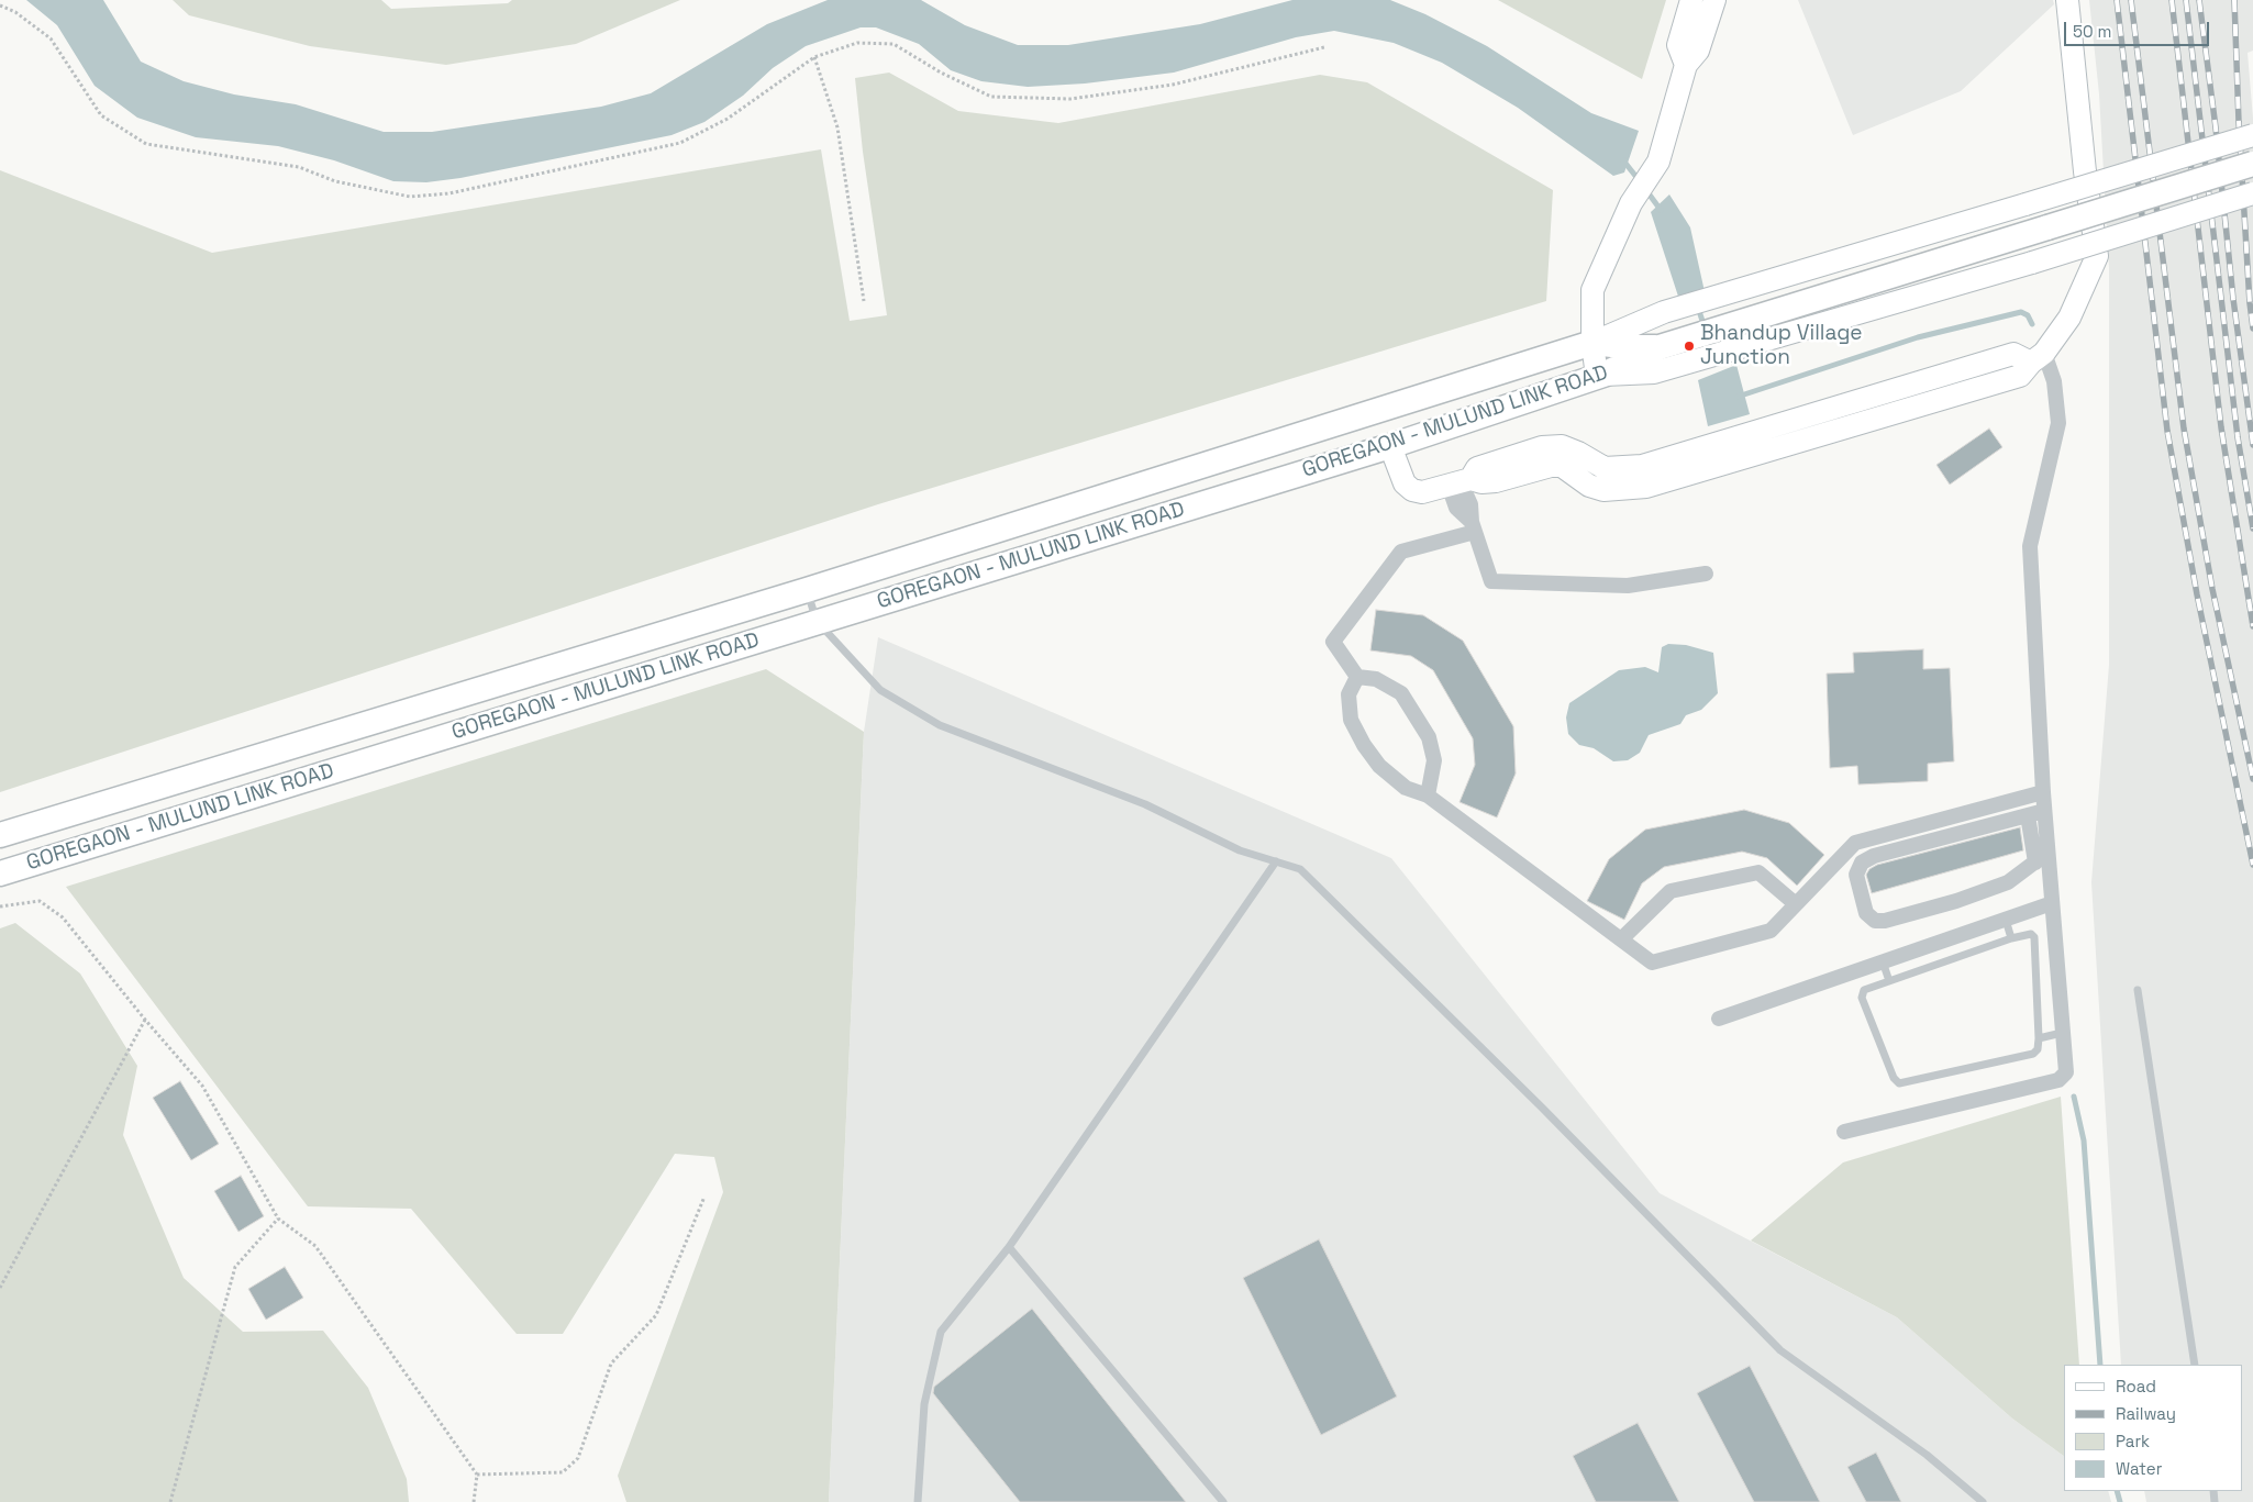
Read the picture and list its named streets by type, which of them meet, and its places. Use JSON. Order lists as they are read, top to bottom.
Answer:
{
  "streets": {
    "main road": ["GOREGAON - MULUND LINK ROAD"]
  },
  "places": ["Bhandup Village Junction"],
  "legend": [
    "Road",
    "Railway",
    "Park",
    "Water"
  ],
  "scale_bar": "50 m"
}
